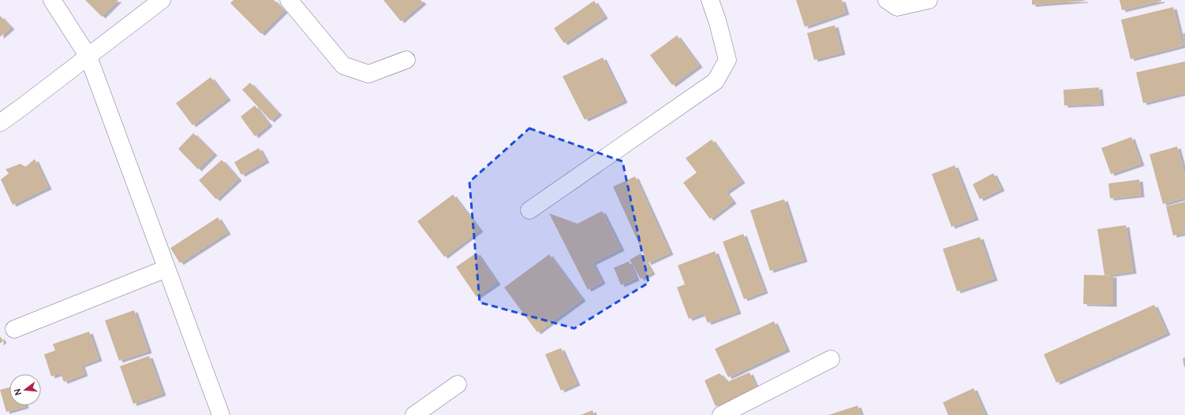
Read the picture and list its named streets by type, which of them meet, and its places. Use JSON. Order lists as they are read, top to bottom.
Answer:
{
  "north": "left"
}
